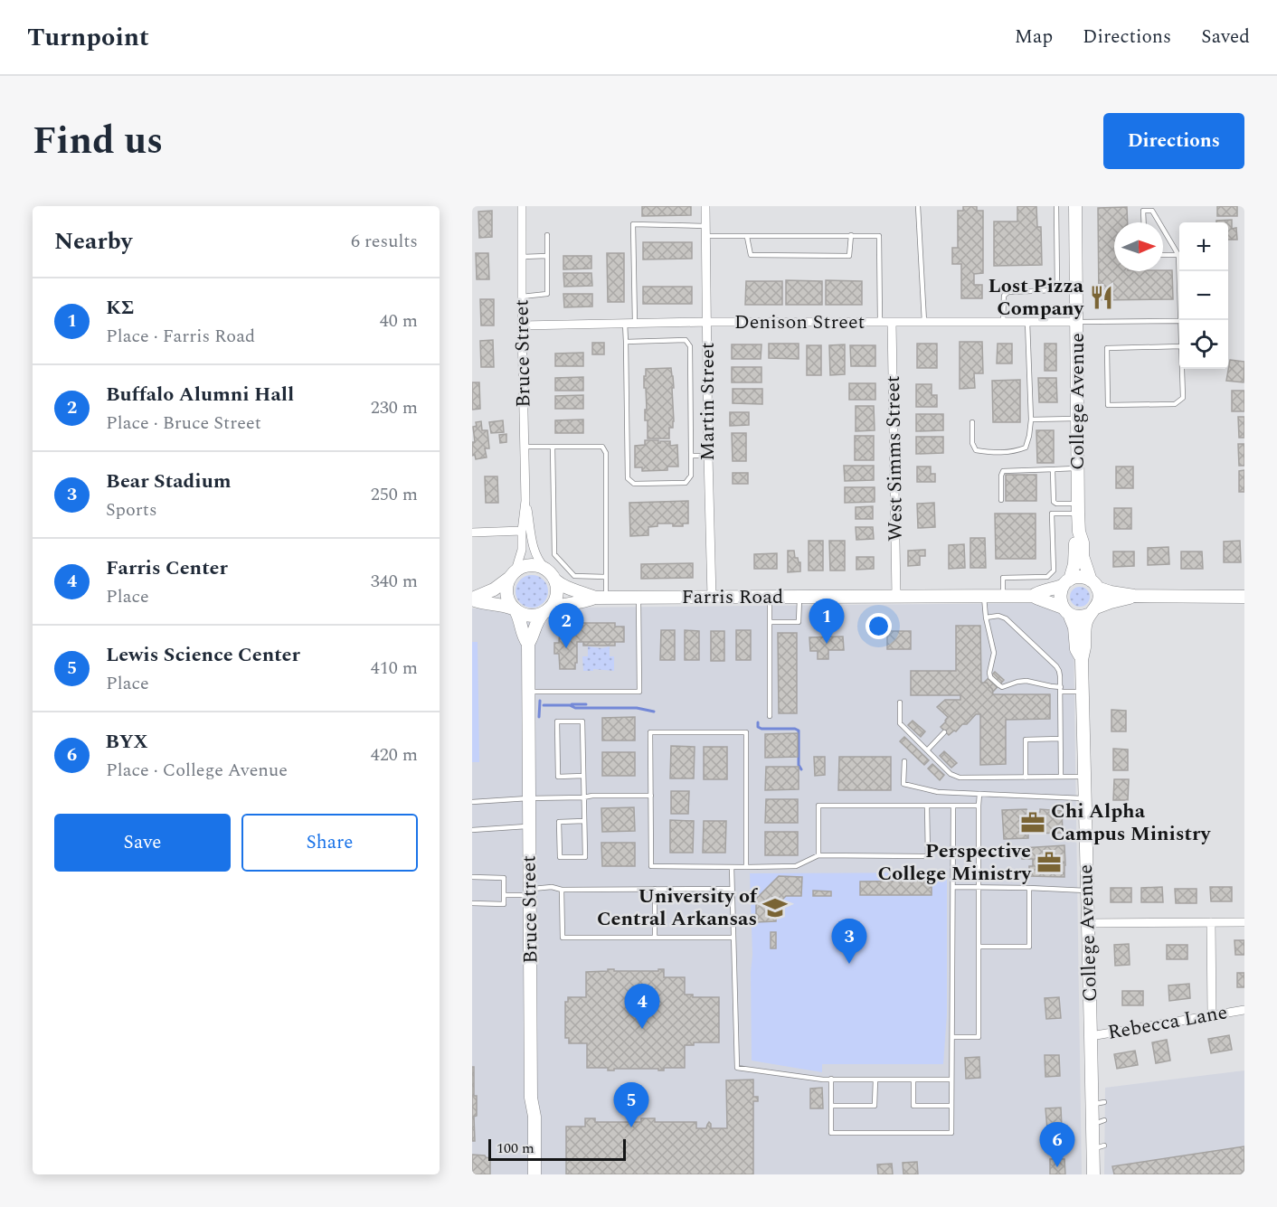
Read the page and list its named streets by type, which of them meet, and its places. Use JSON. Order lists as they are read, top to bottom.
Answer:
{
  "streets": {
    "street": [
      "Denison Street",
      "Bruce Street",
      "Martin Street",
      "College Avenue",
      "West Simms Street",
      "Farris Road",
      "Rebecca Lane"
    ]
  },
  "crossings": [
    ["Denison Street", "Bruce Street"],
    ["Denison Street", "Martin Street"],
    ["Denison Street", "College Avenue"],
    ["Denison Street", "West Simms Street"],
    ["Bruce Street", "Farris Road"],
    ["Martin Street", "Farris Road"],
    ["College Avenue", "Farris Road"],
    ["College Avenue", "Rebecca Lane"],
    ["West Simms Street", "Farris Road"]
  ],
  "places": {
    "restaurant": ["Lost Pizza Company"],
    "office": ["Chi Alpha Campus Ministry", "Perspective College Ministry"],
    "school or university": ["University of Central Arkansas"]
  },
  "scale_bar": "100 m",
  "north": "right",
  "page": {
    "header": "Turnpoint",
    "nav": ["Map", "Directions", "Saved"],
    "title": "Find us",
    "buttons": [
      "Directions",
      ["Save", "Share"]
    ],
    "heading": ["Nearby", "6 results"],
    "map_buttons": ["+", "−"],
    "list": [
      {
        "mark": "1",
        "name": "KΣ",
        "note": "Place · Farris Road",
        "value": "40 m"
      },
      {
        "mark": "2",
        "name": "Buffalo Alumni Hall",
        "note": "Place · Bruce Street",
        "value": "230 m"
      },
      {
        "mark": "3",
        "name": "Bear Stadium",
        "note": "Sports",
        "value": "250 m"
      },
      {
        "mark": "4",
        "name": "Farris Center",
        "note": "Place",
        "value": "340 m"
      },
      {
        "mark": "5",
        "name": "Lewis Science Center",
        "note": "Place",
        "value": "410 m"
      },
      {
        "mark": "6",
        "name": "ΒΥΧ",
        "note": "Place · College Avenue",
        "value": "420 m"
      }
    ],
    "pins": [
      "1",
      "2",
      "3",
      "4",
      "5",
      "6"
    ],
    "scale": "100 m"
  }
}
